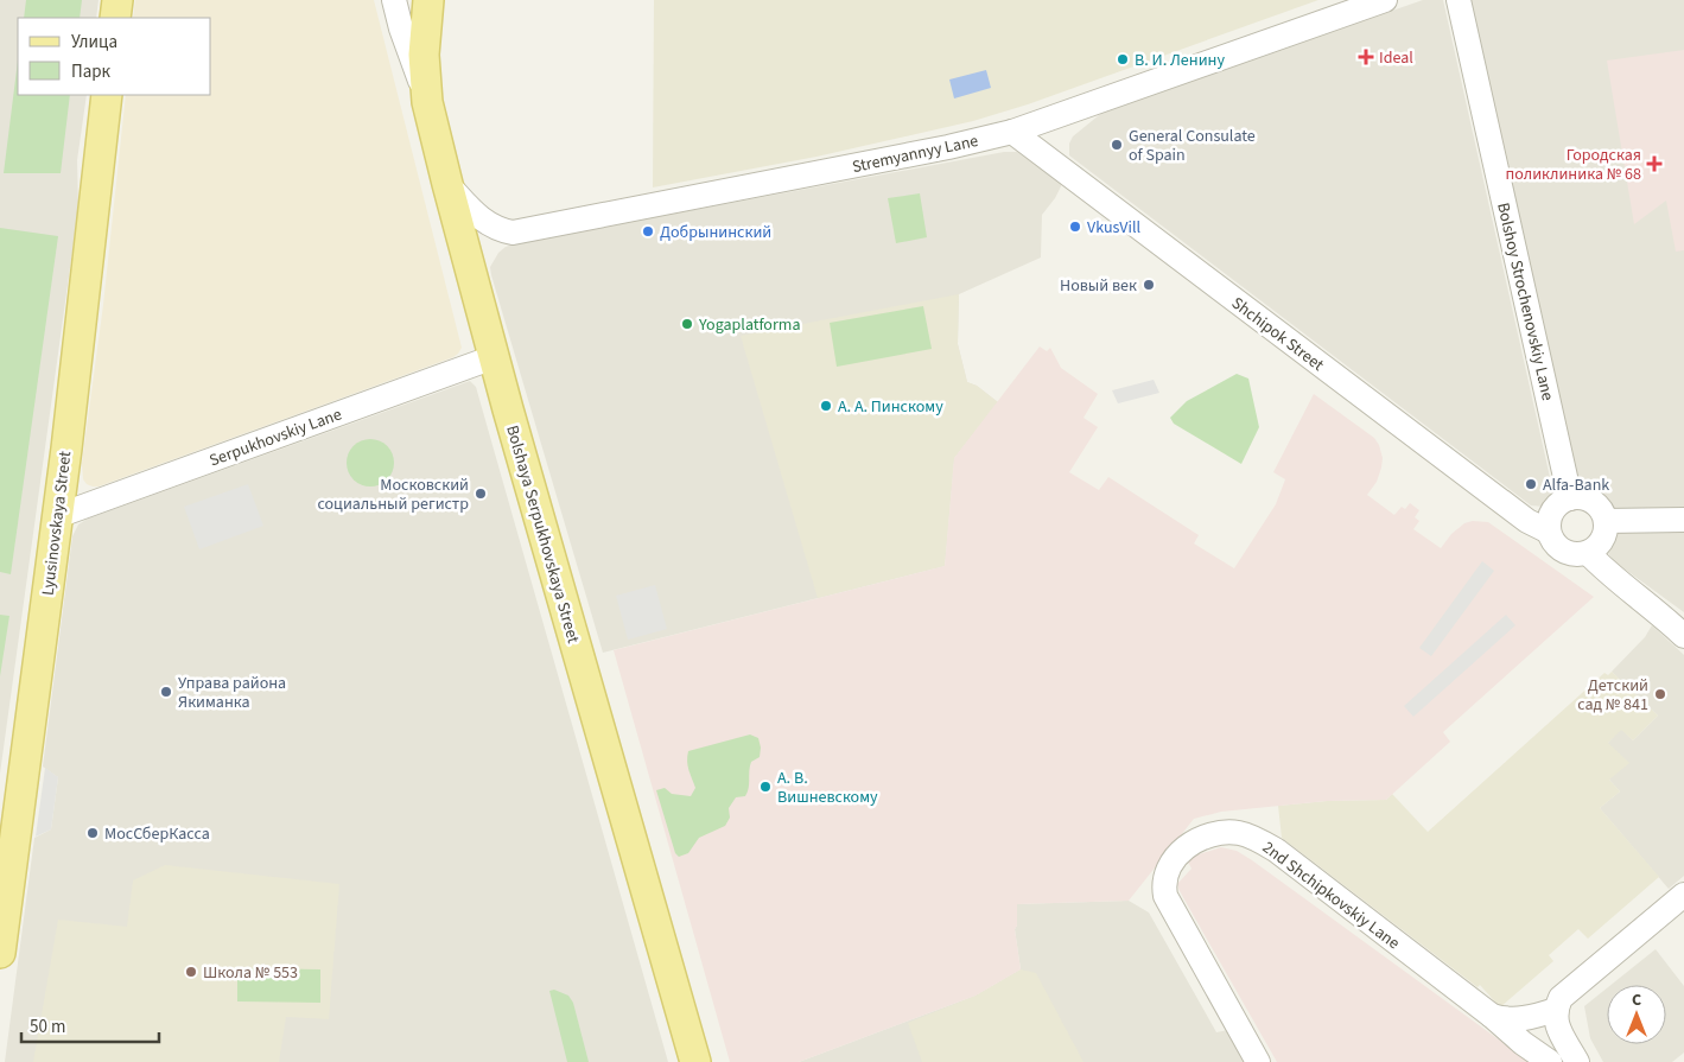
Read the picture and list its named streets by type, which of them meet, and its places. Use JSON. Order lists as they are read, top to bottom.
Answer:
{
  "streets": {
    "main road": ["Lyusinovskaya Street", "Bolshaya Serpukhovskaya Street"],
    "street": [
      "Stremyannyy Lane",
      "Bolshoy Strochenovskiy Lane",
      "Shchipok Street",
      "Serpukhovskiy Lane",
      "2nd Shchipkovskiy Lane"
    ]
  },
  "crossings": [
    ["Stremyannyy Lane", "Shchipok Street"],
    ["Stremyannyy Lane", "Bolshaya Serpukhovskaya Street"],
    ["Bolshoy Strochenovskiy Lane", "Shchipok Street"],
    ["Serpukhovskiy Lane", "Lyusinovskaya Street"],
    ["Serpukhovskiy Lane", "Bolshaya Serpukhovskaya Street"]
  ],
  "places": {
    "health": ["Ideal", "Городская поликлиника № 68"],
    "other": [
      "В. И. Ленину",
      "General Consulate of Spain",
      "VkusVill",
      "Добрынинский",
      "Новый век",
      "Yogaplatforma",
      "А. А. Пинскому",
      "Alfa-Bank",
      "Московский социальный регистр",
      "Управа района Якиманка",
      "Детский сад № 841",
      "А. В. Вишневскому",
      "МосСберКасса",
      "Школа № 553"
    ]
  },
  "legend": ["Улица", "Парк"],
  "scale_bar": "50 m",
  "north": "top"
}
